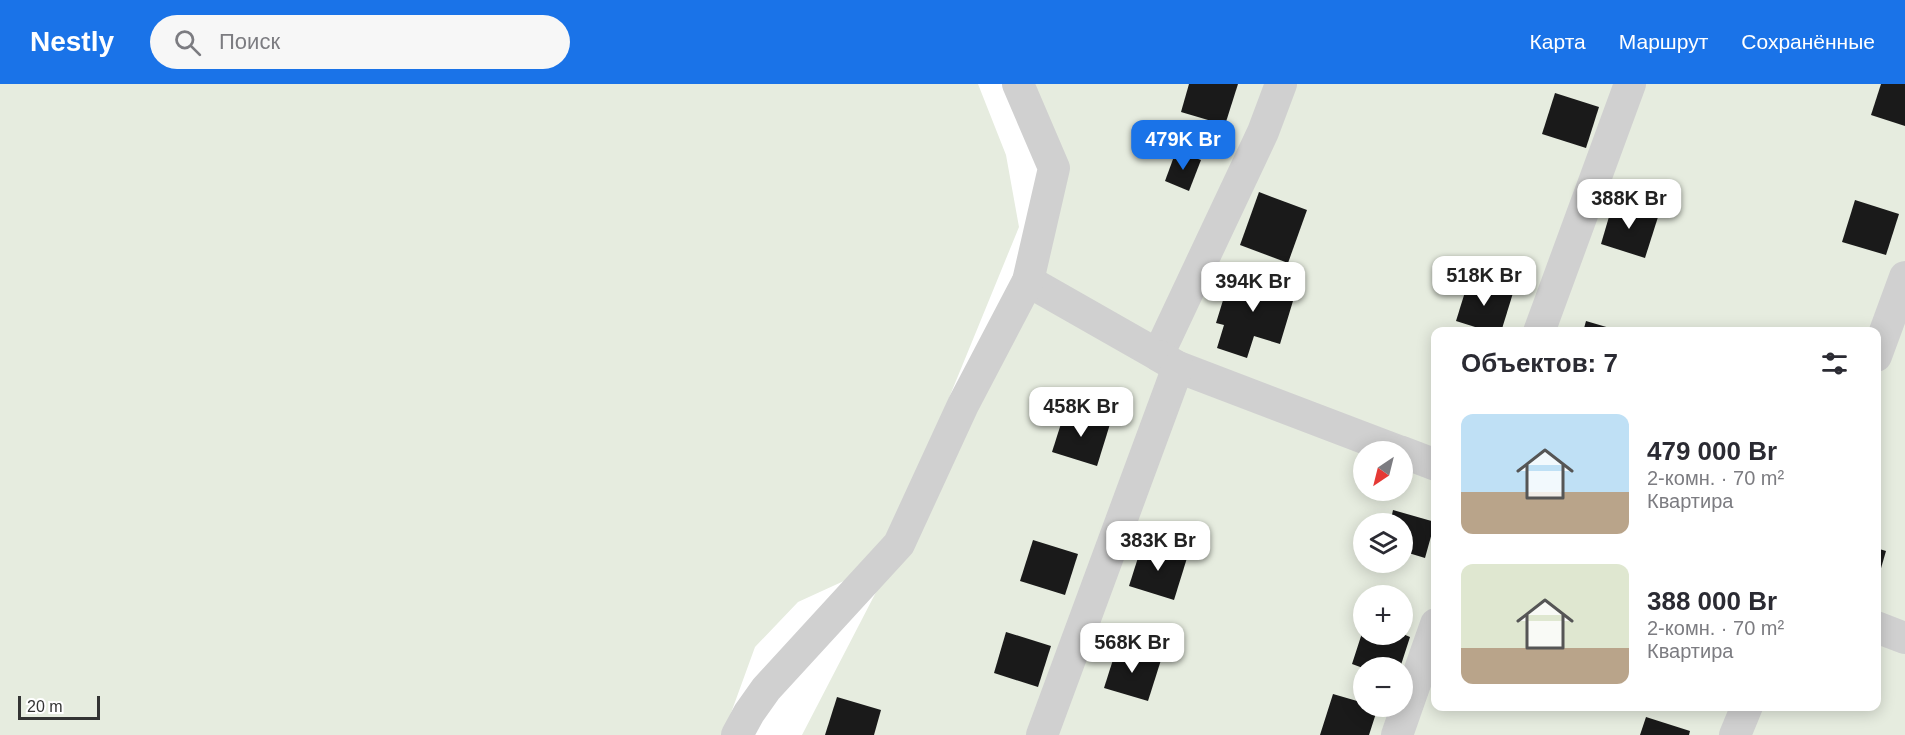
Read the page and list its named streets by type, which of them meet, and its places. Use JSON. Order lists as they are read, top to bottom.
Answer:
{
  "scale_bar": "20 m",
  "north": "bottom left",
  "page": {
    "header": "Nestly",
    "search": "Поиск",
    "nav": ["Карта", "Маршрут", "Сохранённые"],
    "price": [
      "479K Br",
      "388K Br",
      "518K Br",
      "394K Br",
      "458K Br",
      "383K Br",
      "568K Br"
    ],
    "heading": "Объектов: 7",
    "list": [
      {
        "name": "479 000 Br",
        "note": "2-комн. · 70 m² · Квартира"
      },
      {
        "name": "388 000 Br",
        "note": "2-комн. · 70 m² · Квартира"
      }
    ],
    "map_buttons": ["+", "−"],
    "scale": "20 m"
  }
}
